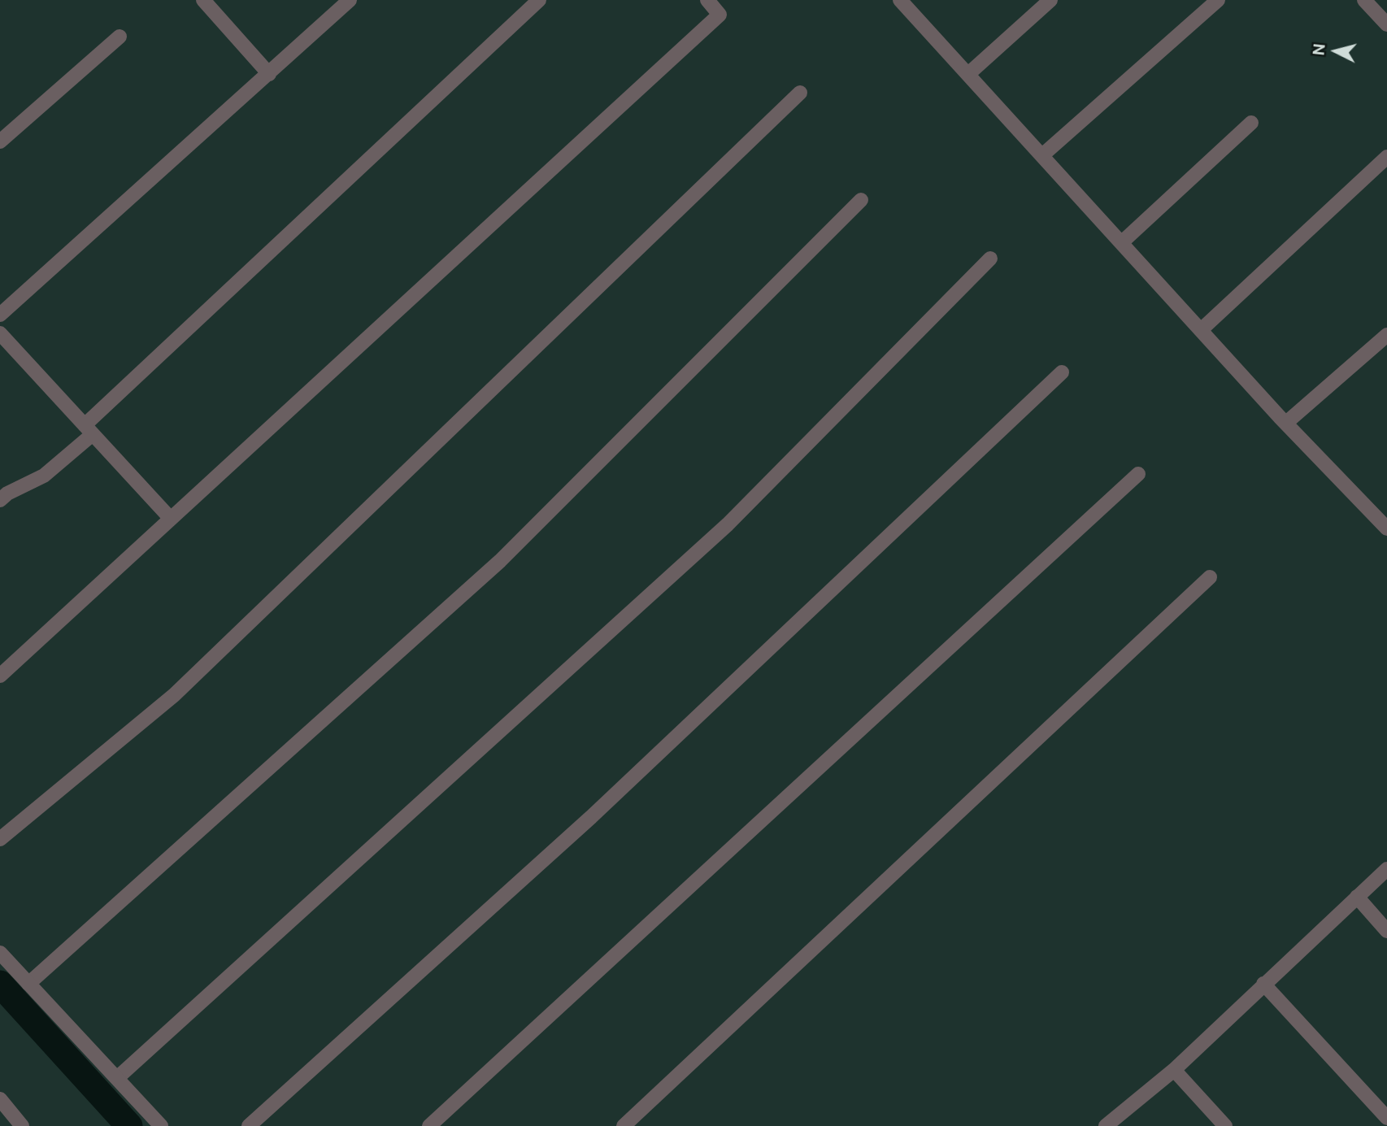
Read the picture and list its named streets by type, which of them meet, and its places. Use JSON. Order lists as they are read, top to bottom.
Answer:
{
  "north": "left"
}
